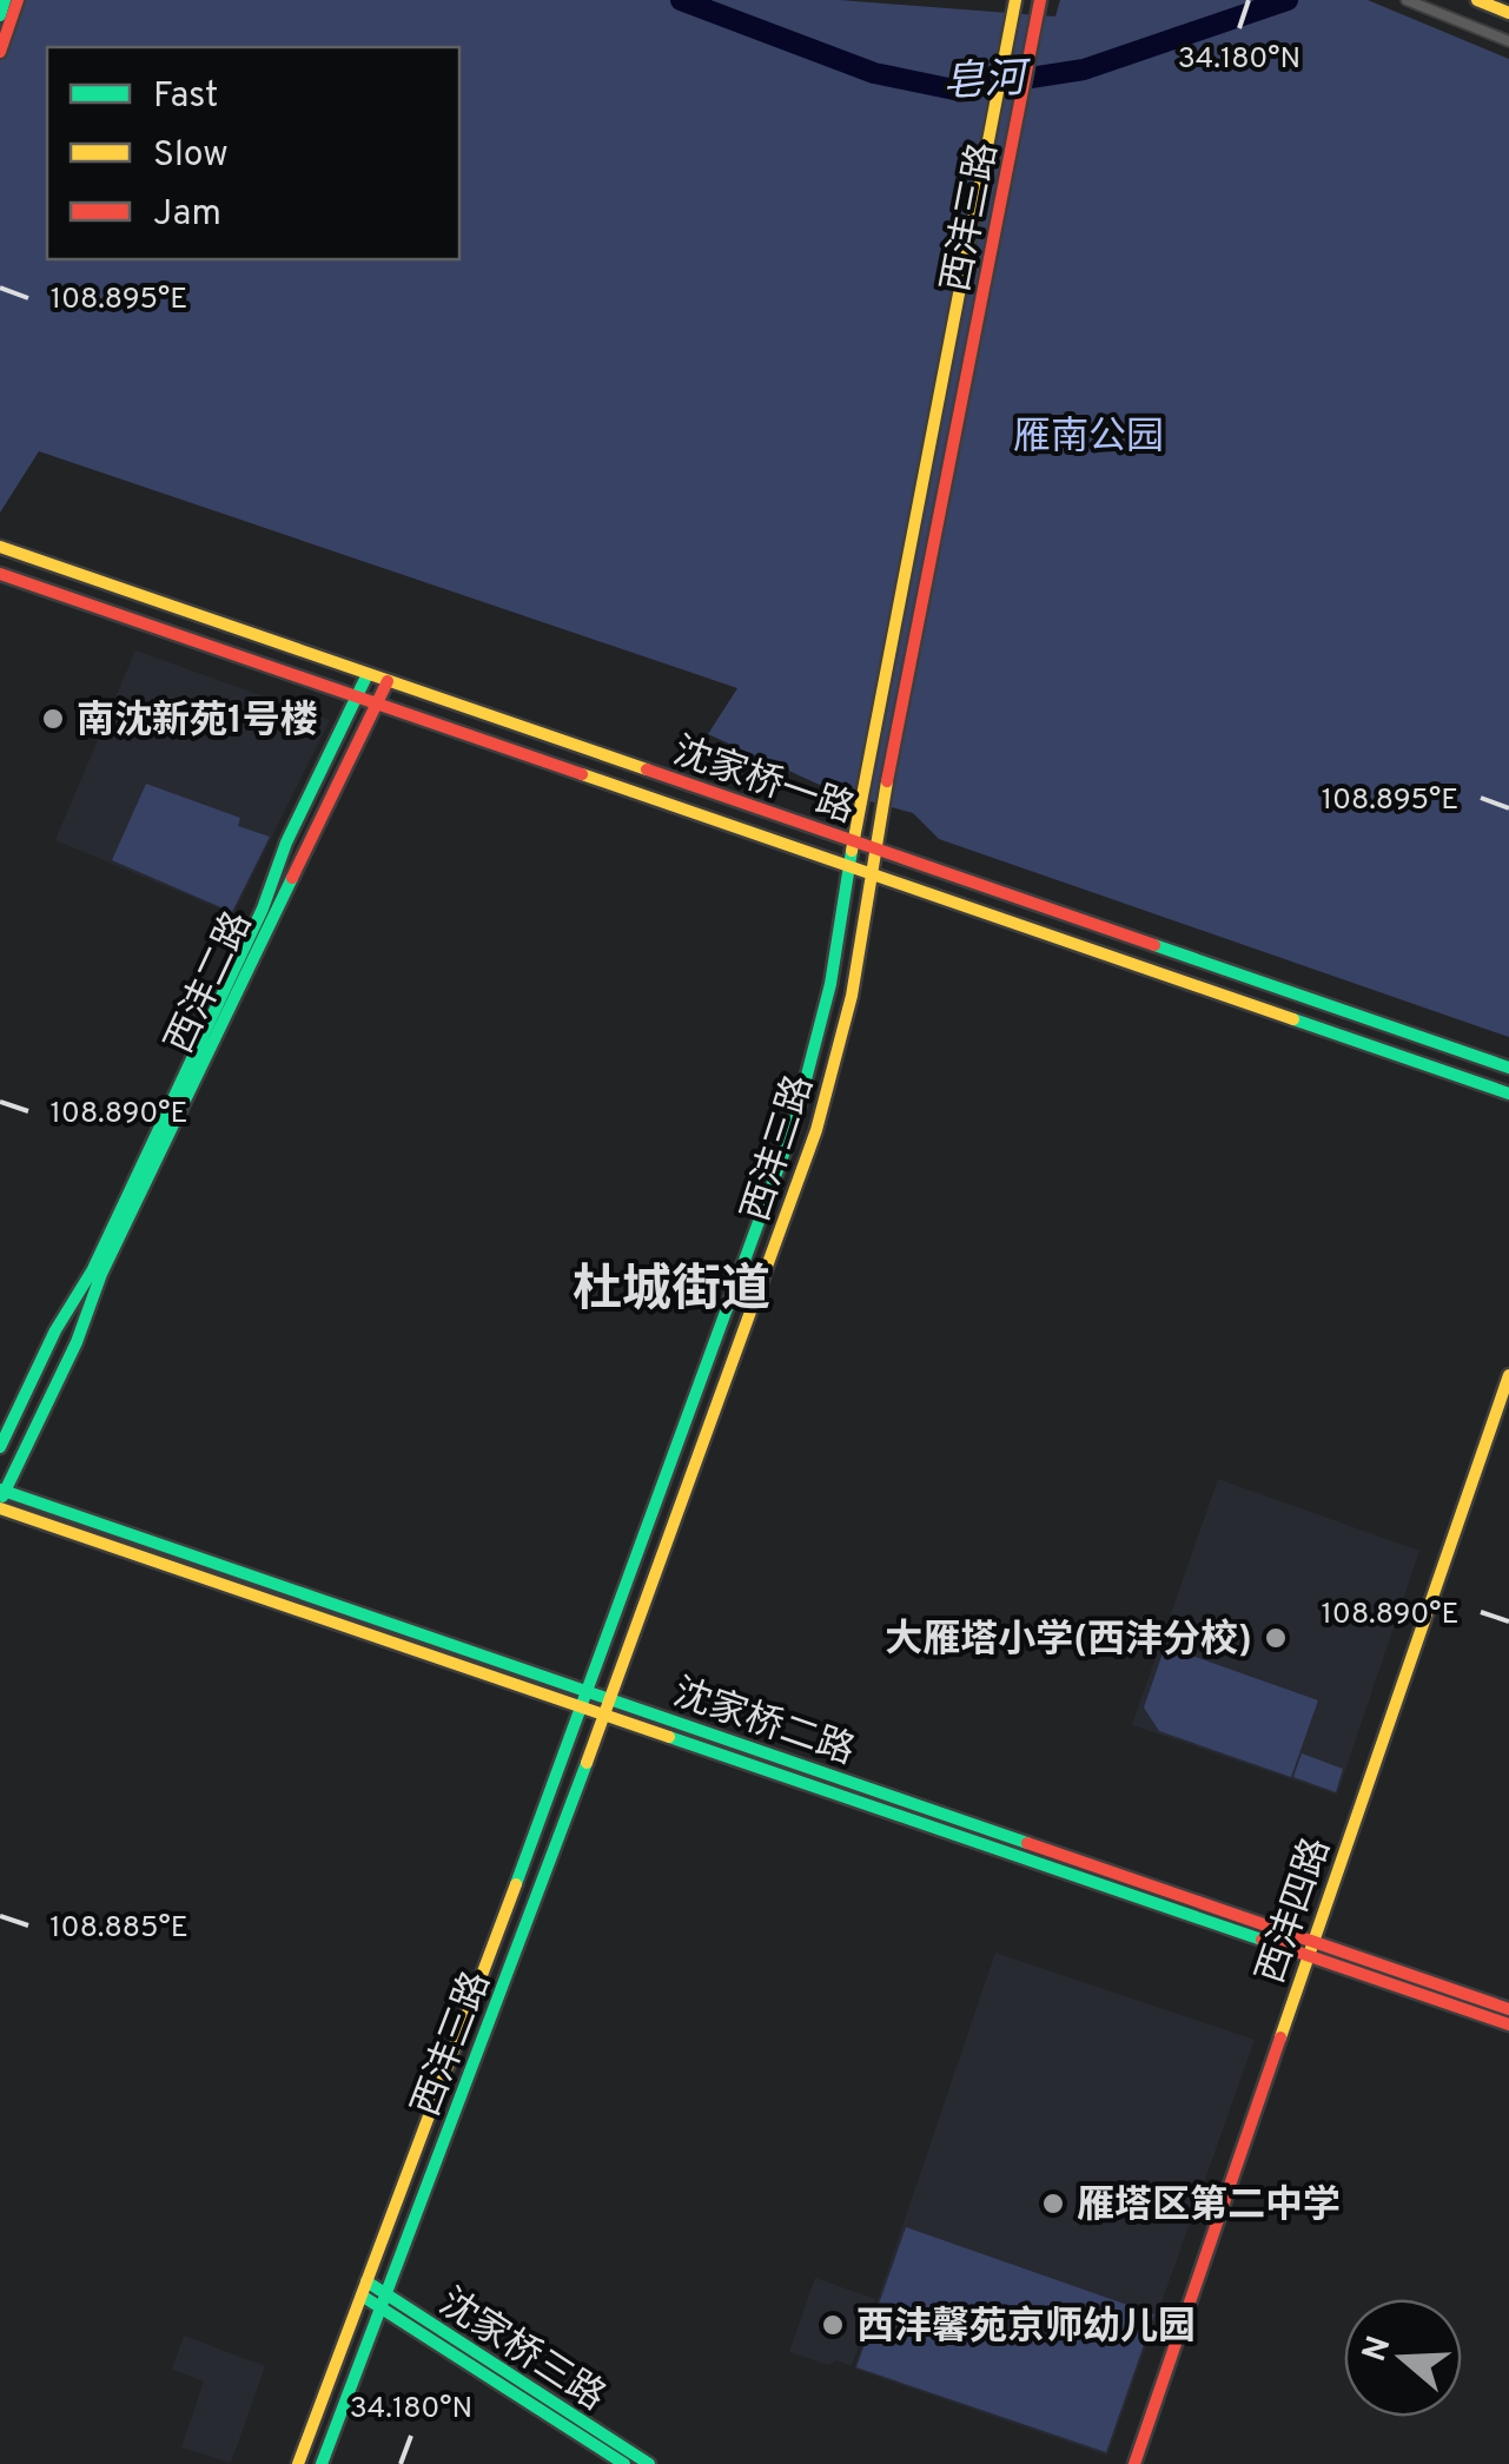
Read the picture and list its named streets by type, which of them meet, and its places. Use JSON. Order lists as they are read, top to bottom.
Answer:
{
  "streets": {
    "street": [
      "西沣三路",
      "沈家桥一路",
      "西沣二路",
      "沈家桥二路",
      "西沣四路",
      "沈家桥三路"
    ]
  },
  "crossings": [
    ["西沣三路", "沈家桥一路"],
    ["西沣三路", "沈家桥二路"],
    ["西沣三路", "沈家桥三路"],
    ["沈家桥一路", "西沣二路"],
    ["西沣二路", "沈家桥二路"],
    ["沈家桥二路", "西沣四路"]
  ],
  "districts": ["杜城街道"],
  "water": ["皂河"],
  "parks": ["雁南公园"],
  "places": [
    "南沈新苑1号楼",
    "大雁塔小学(西沣分校)",
    "雁塔区第二中学",
    "西沣馨苑京师幼儿园"
  ],
  "legend": ["Fast", "Slow", "Jam"],
  "north": "left",
  "coordinates": [
    "34.180°N",
    "108.895°E",
    "108.890°E",
    "108.885°E"
  ]
}
